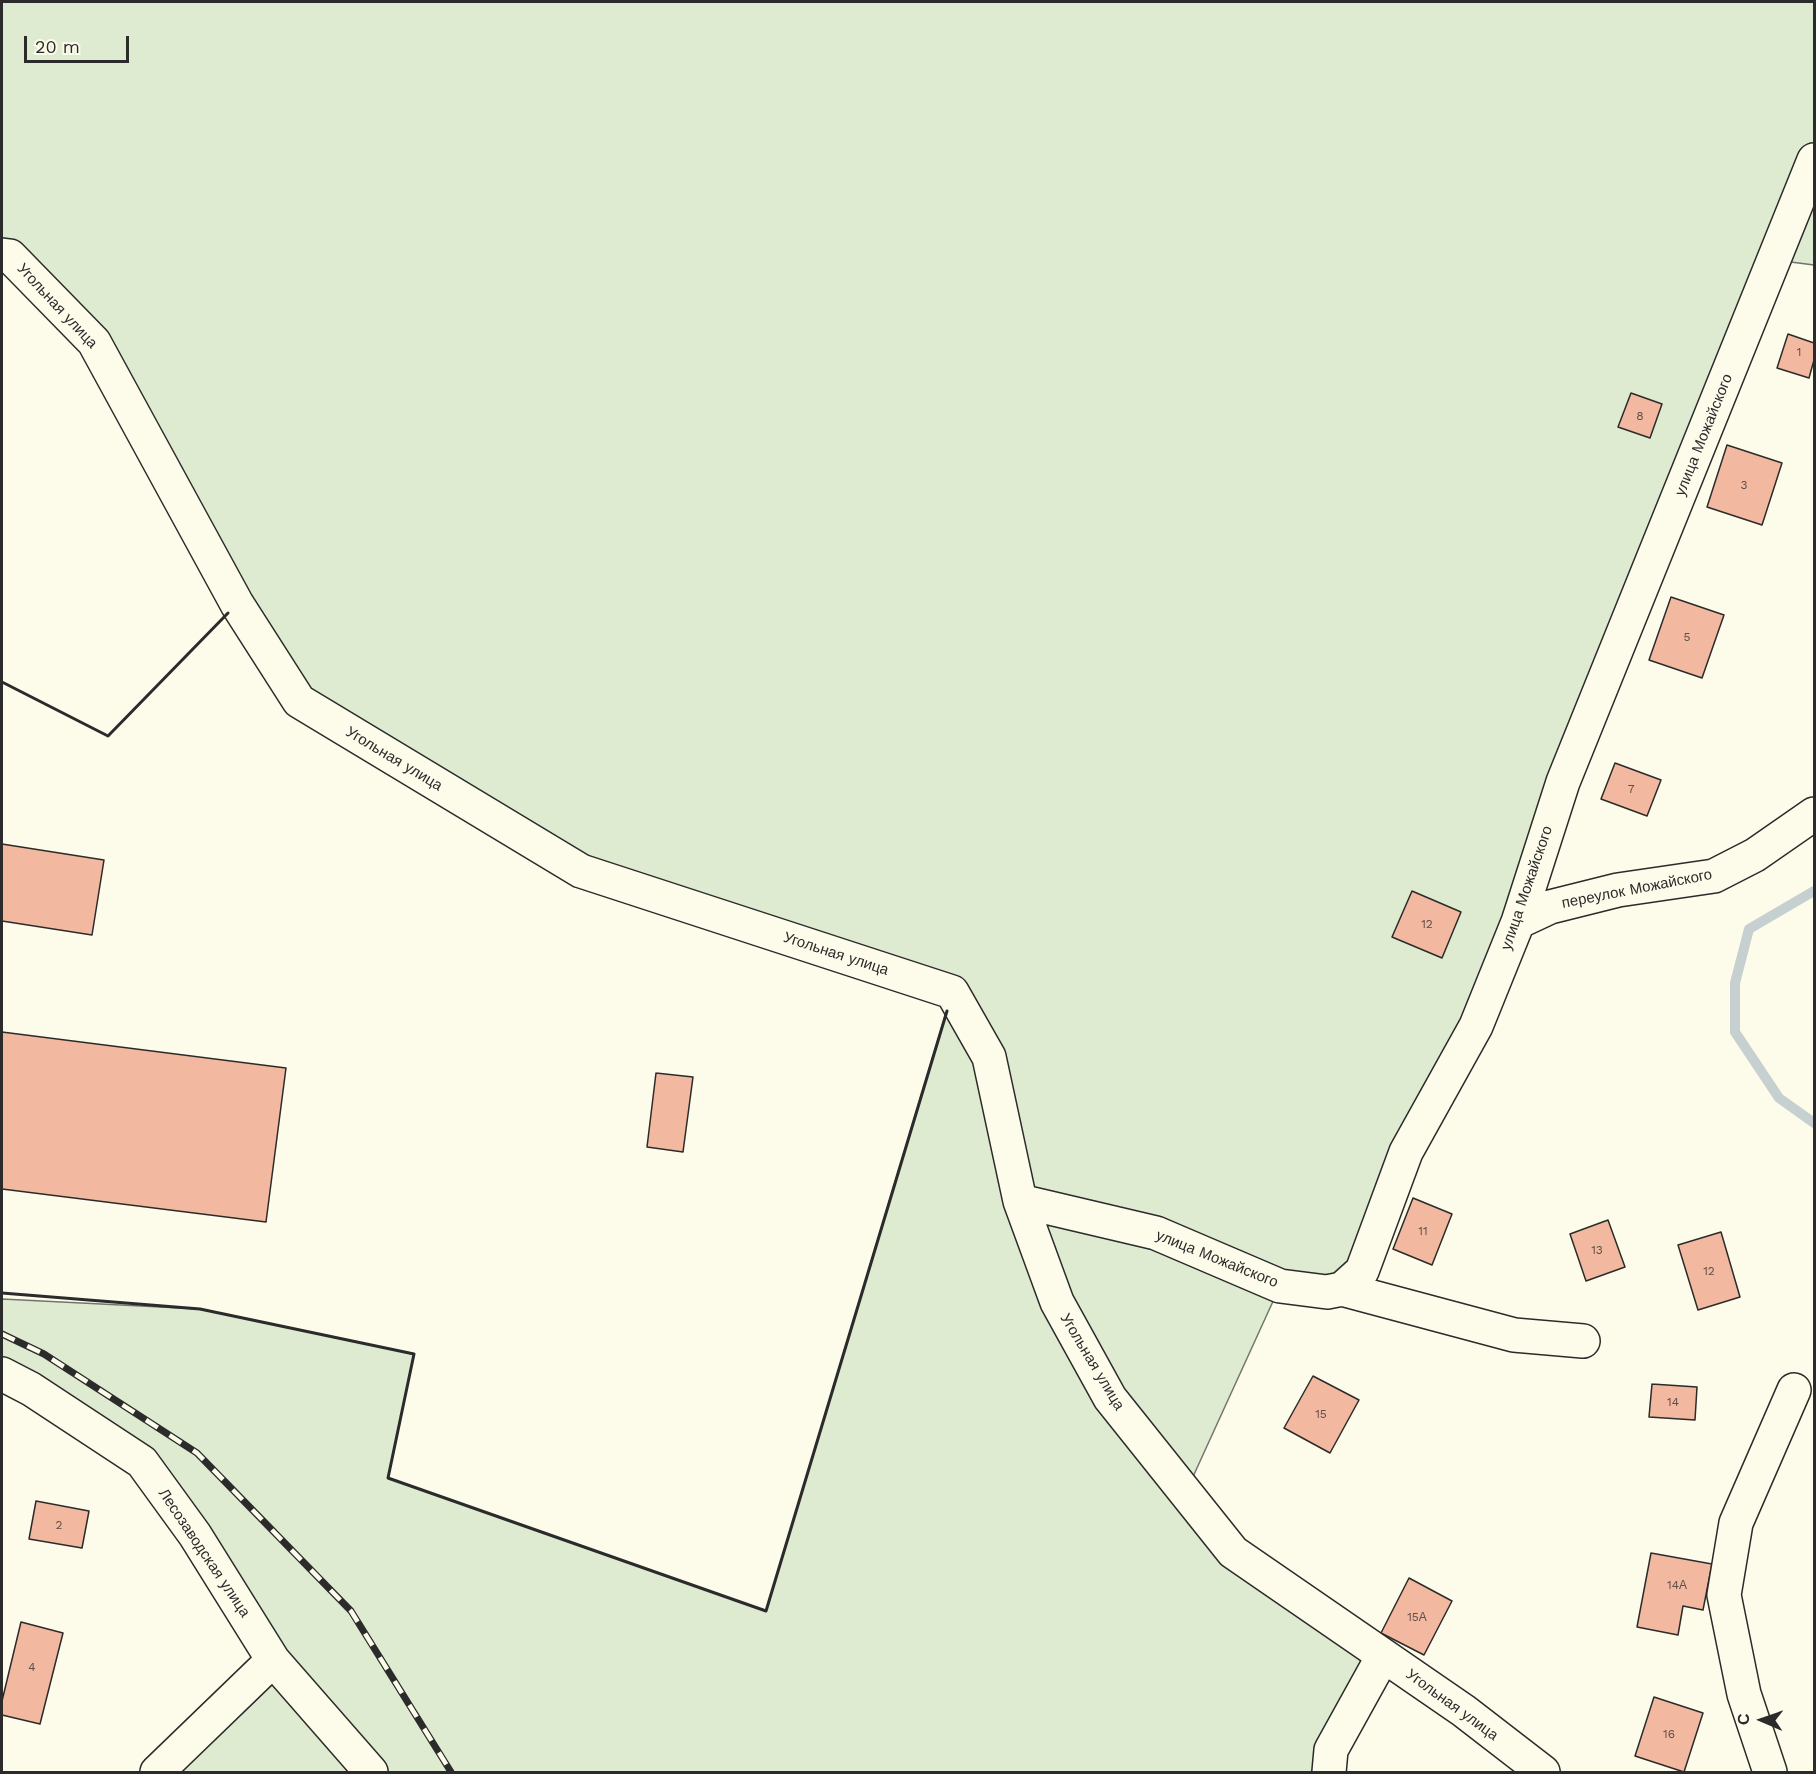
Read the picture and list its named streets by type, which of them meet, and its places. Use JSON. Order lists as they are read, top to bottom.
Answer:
{
  "streets": {
    "street": [
      "Угольная улица",
      "улица Можайского",
      "переулок Можайского",
      "Лесозаводская улица"
    ]
  },
  "crossings": [
    ["Угольная улица", "улица Можайского"],
    ["улица Можайского", "переулок Можайского"]
  ],
  "house_numbers": [
    "1",
    "8",
    "3",
    "5",
    "7",
    "12",
    "11",
    "13",
    "12",
    "14",
    "15",
    "2",
    "14А",
    "15А",
    "4",
    "16"
  ],
  "scale_bar": "20 m",
  "north": "left"
}
